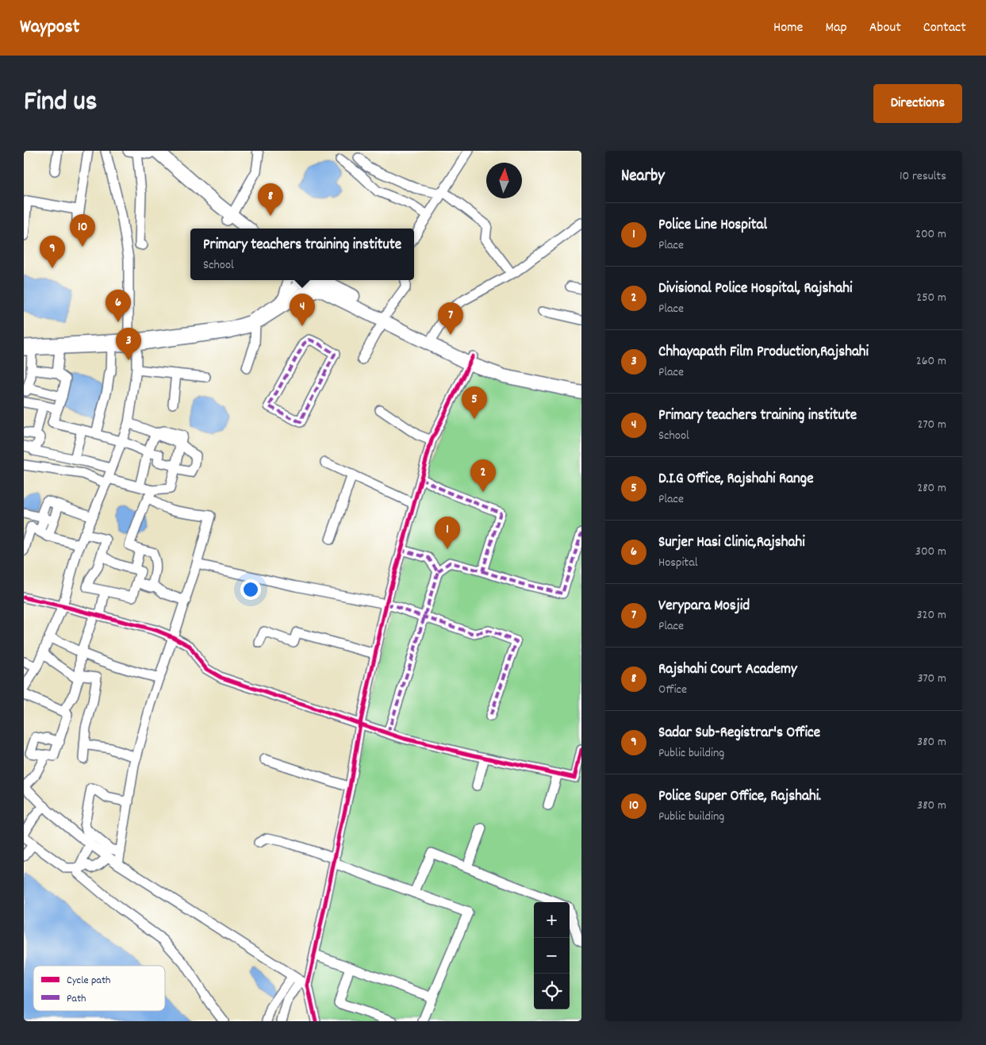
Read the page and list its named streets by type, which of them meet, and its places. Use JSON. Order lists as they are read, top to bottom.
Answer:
{
  "legend": ["Cycle path", "Path"],
  "north": "top",
  "page": {
    "header": "Waypost",
    "nav": [
      "Home",
      "Map",
      "About",
      "Contact"
    ],
    "title": "Find us",
    "buttons": "Directions",
    "heading": ["Nearby", "10 results"],
    "pins": [
      "8",
      "10",
      "9",
      "6",
      "4",
      "7",
      "3",
      "5",
      "2",
      "1"
    ],
    "list": [
      {
        "mark": "1",
        "name": "Police Line Hospital",
        "note": "Place",
        "value": "200 m"
      },
      {
        "mark": "2",
        "name": "Divisional Police Hospital, Rajshahi",
        "note": "Place",
        "value": "250 m"
      },
      {
        "mark": "3",
        "name": "Chhayapath Film Production,Rajshahi",
        "note": "Place",
        "value": "260 m"
      },
      {
        "mark": "4",
        "name": "Primary teachers training institute",
        "note": "School",
        "value": "270 m"
      },
      {
        "mark": "5",
        "name": "D.I.G Office, Rajshahi Range",
        "note": "Place",
        "value": "280 m"
      },
      {
        "mark": "6",
        "name": "Surjer Hasi Clinic,Rajshahi",
        "note": "Hospital",
        "value": "300 m"
      },
      {
        "mark": "7",
        "name": "Verypara Mosjid",
        "note": "Place",
        "value": "320 m"
      },
      {
        "mark": "8",
        "name": "Rajshahi Court Academy",
        "note": "Office",
        "value": "370 m"
      },
      {
        "mark": "9",
        "name": "Sadar Sub-Registrar's Office",
        "note": "Public building",
        "value": "380 m"
      },
      {
        "mark": "10",
        "name": "Police Super Office, Rajshahi.",
        "note": "Public building",
        "value": "380 m"
      }
    ],
    "popup": ["Primary teachers training institute", "School"],
    "map_buttons": ["+", "−"]
  }
}
